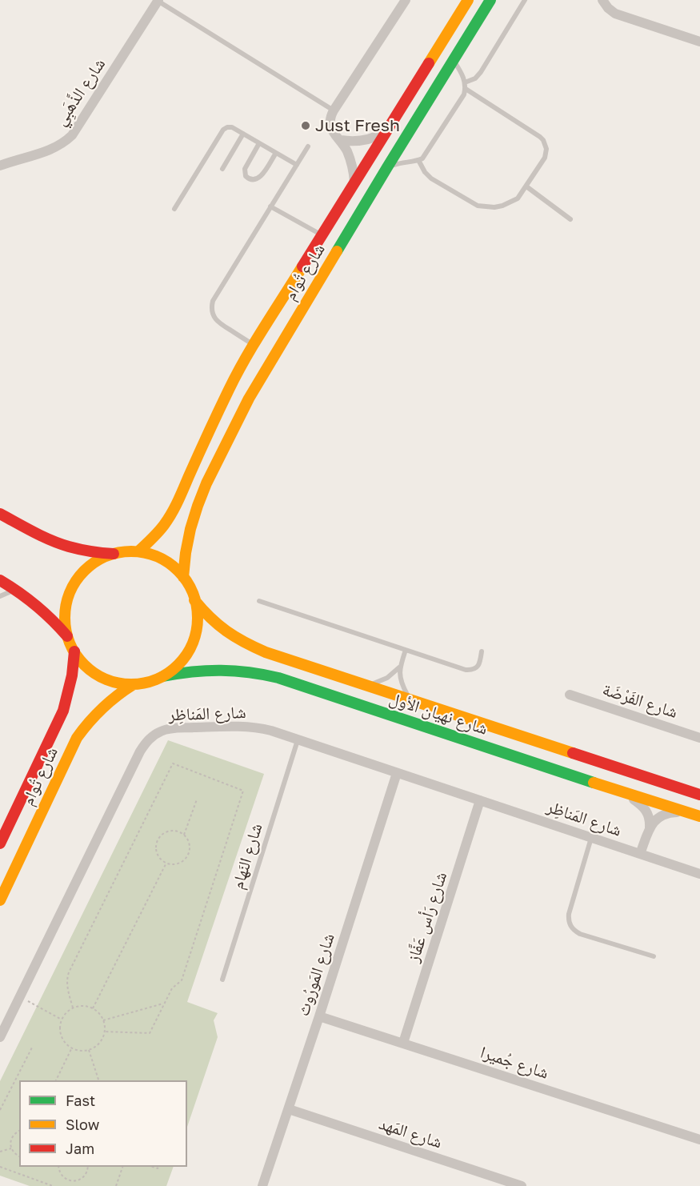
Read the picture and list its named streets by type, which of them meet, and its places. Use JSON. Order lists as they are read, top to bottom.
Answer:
{
  "streets": {
    "main road": ["شارع تُوام", "شارع نهيان الأول"],
    "street": [
      "شارع الذَّهَبِي",
      "شارع الفَرْضَة",
      "شارع المَناظِر",
      "شارع رَأس عَفَّاز",
      "شارع المَورُوث",
      "شارع جُميرا",
      "شارع المَهد"
    ],
    "lane": ["شارع النَهام"]
  },
  "crossings": [
    ["شارع تُوام", "شارع نهيان الأول"],
    ["شارع المَناظِر", "شارع نهيان الأول"],
    ["شارع المَناظِر", "شارع النَهام"],
    ["شارع المَناظِر", "شارع رَأس عَفَّاز"],
    ["شارع المَناظِر", "شارع المَورُوث"],
    ["شارع رَأس عَفَّاز", "شارع جُميرا"],
    ["شارع المَورُوث", "شارع جُميرا"],
    ["شارع المَورُوث", "شارع المَهد"]
  ],
  "places": ["Just Fresh"],
  "legend": ["Fast", "Slow", "Jam"]
}
